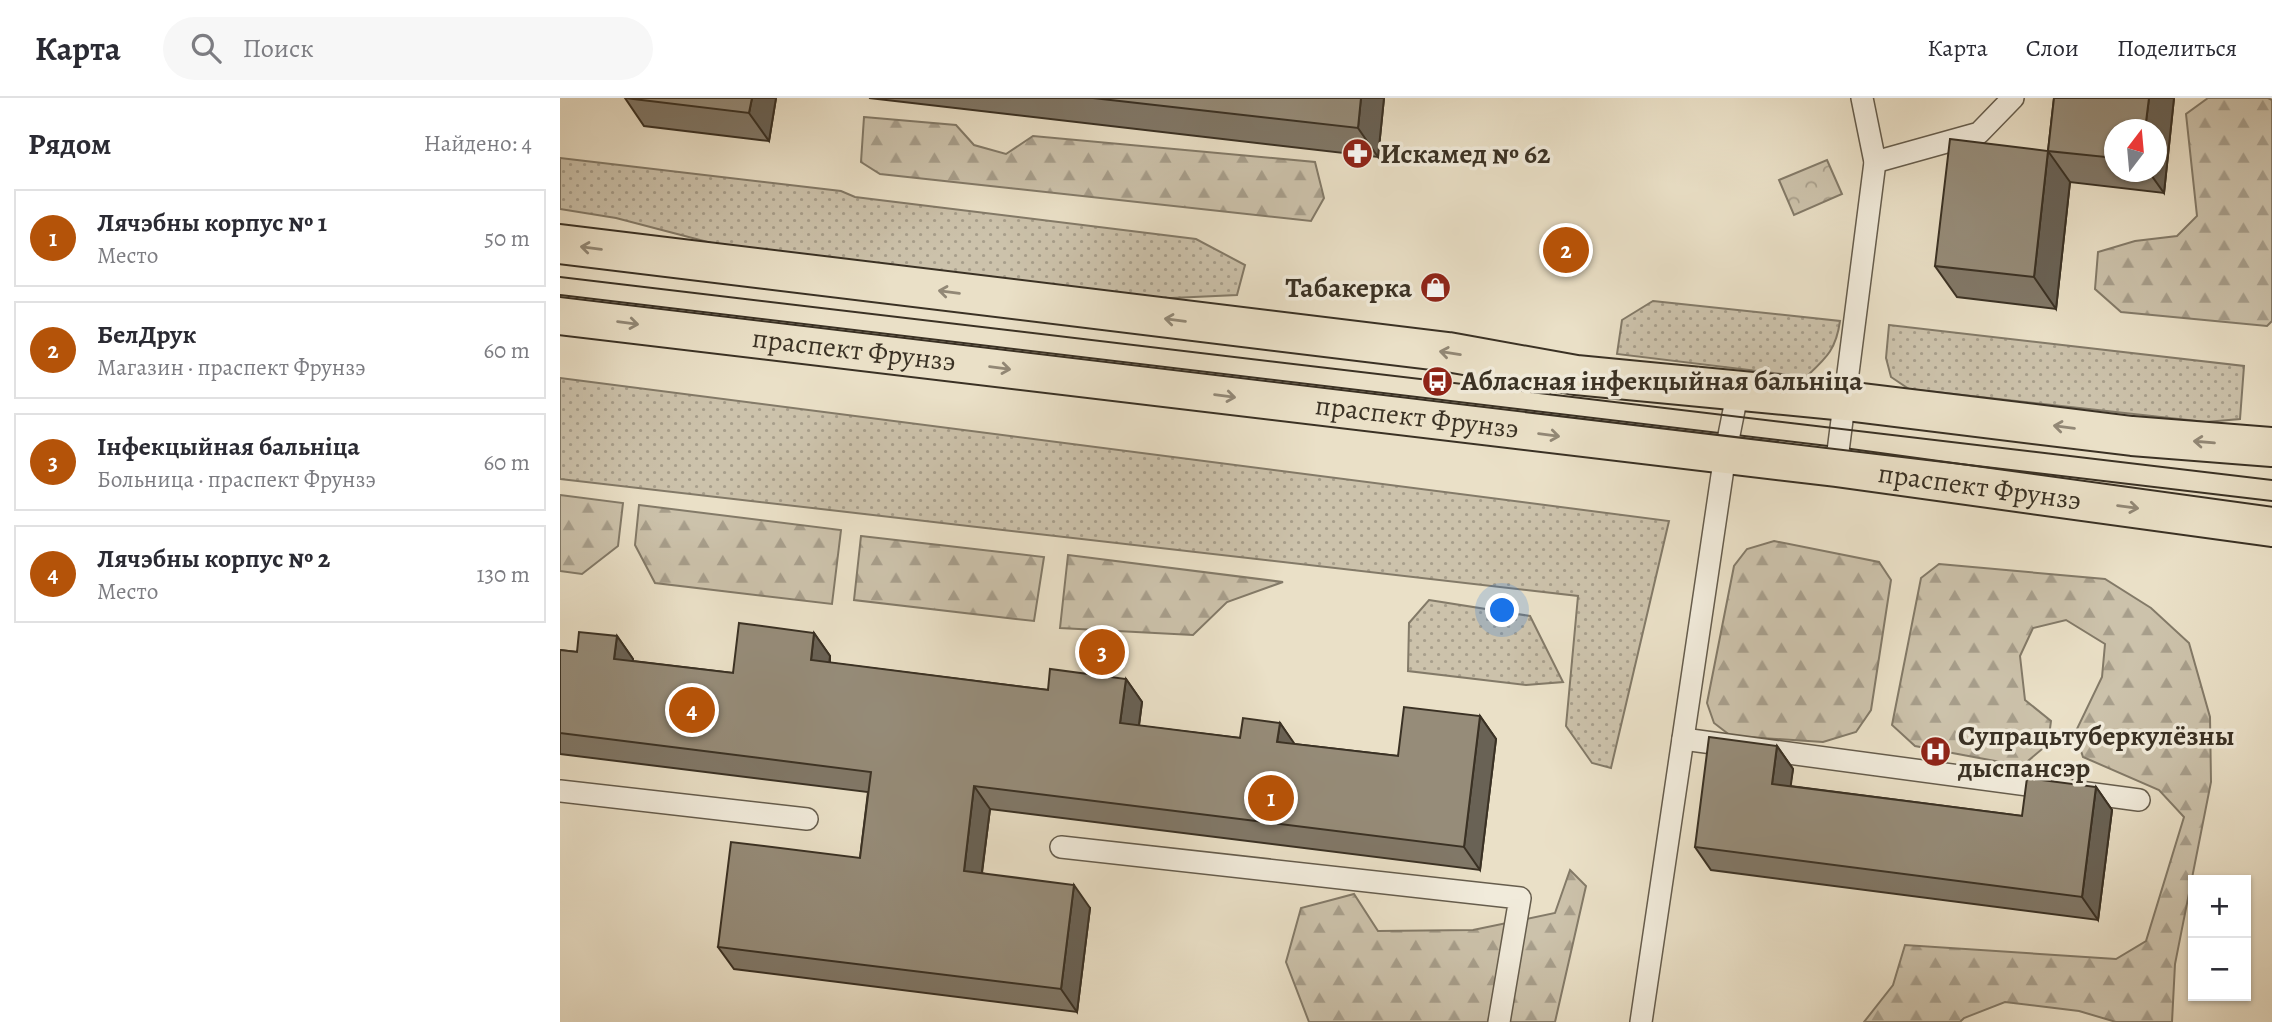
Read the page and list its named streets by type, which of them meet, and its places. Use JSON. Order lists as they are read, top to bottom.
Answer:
{
  "streets": {
    "main road": ["праспект Фрунзэ"]
  },
  "places": {
    "pharmacy": ["Искамед № 62"],
    "shop": ["Табакерка"],
    "bus stop": ["Абласная інфекцыйная бальніца"],
    "hospital": ["Супрацьтуберкулёзны дыспансэр"]
  },
  "north": "top",
  "page": {
    "header": "Карта",
    "search": "Поиск",
    "nav": ["Карта", "Слои", "Поделиться"],
    "heading": ["Рядом", "Найдено: 4"],
    "list": [
      {
        "mark": "1",
        "name": "Лячэбны корпус № 1",
        "note": "Место",
        "value": "50 m"
      },
      {
        "mark": "2",
        "name": "БелДрук",
        "note": "Магазин · праспект Фрунзэ",
        "value": "60 m"
      },
      {
        "mark": "3",
        "name": "Інфекцыйная бальніца",
        "note": "Больница · праспект Фрунзэ",
        "value": "60 m"
      },
      {
        "mark": "4",
        "name": "Лячэбны корпус № 2",
        "note": "Место",
        "value": "130 m"
      }
    ],
    "pins": [
      "2",
      "3",
      "4",
      "1"
    ],
    "map_buttons": ["+", "−"]
  }
}
